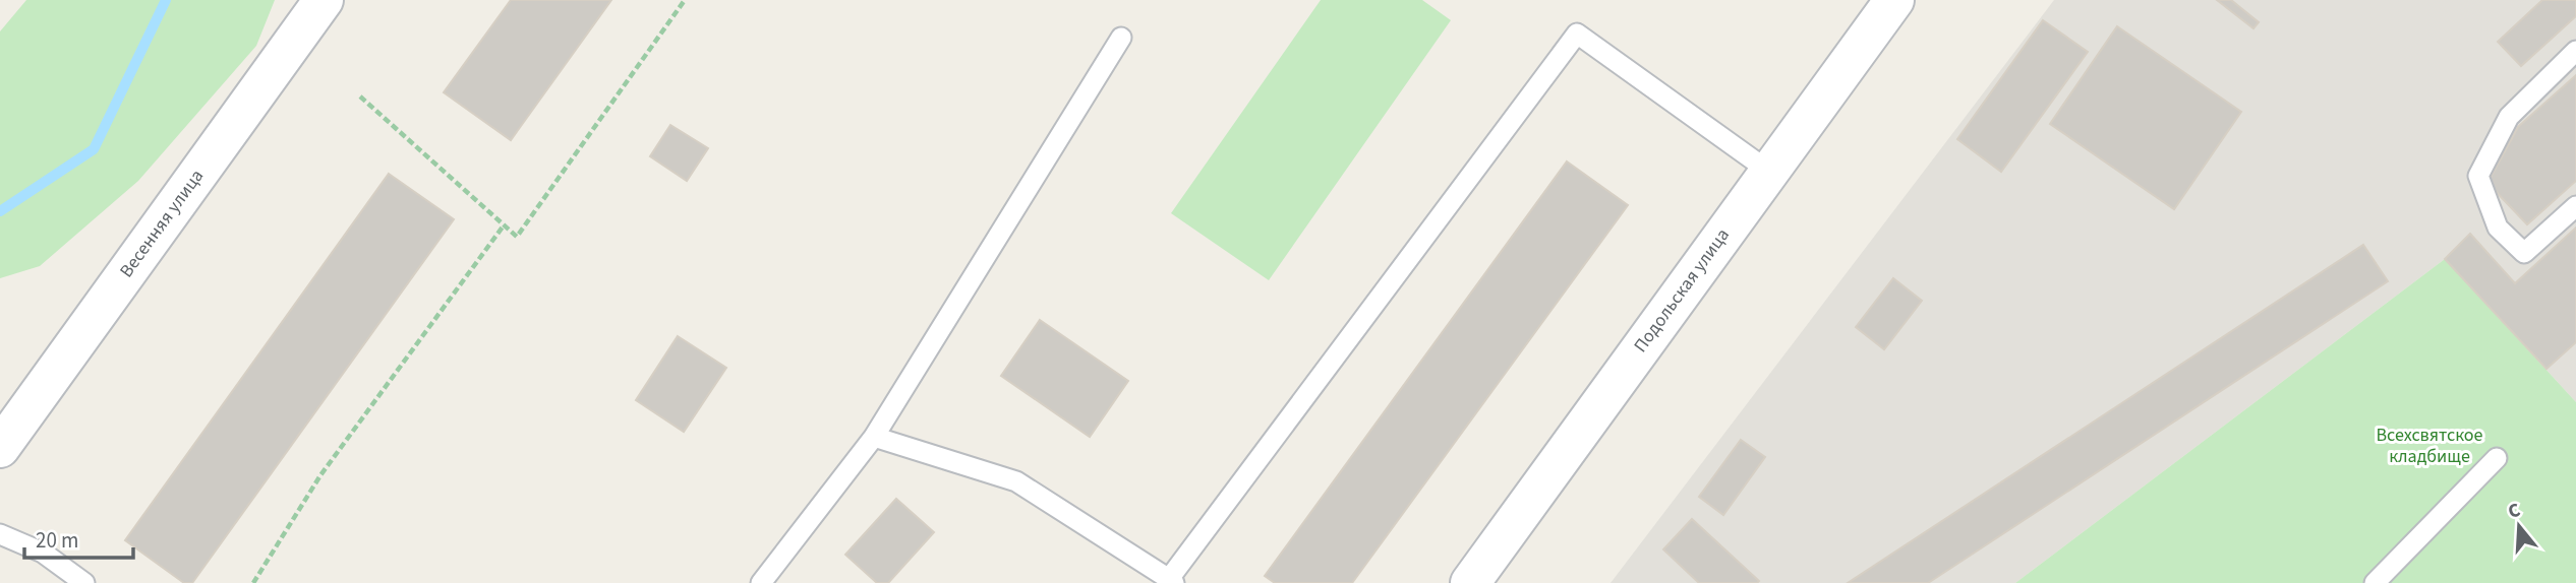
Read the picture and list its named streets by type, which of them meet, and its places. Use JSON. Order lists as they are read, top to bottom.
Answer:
{
  "streets": {
    "street": ["Весенняя улица", "Подольская улица"]
  },
  "parks": ["Всехсвятское кладбище"],
  "scale_bar": "20 m",
  "north": "top"
}
